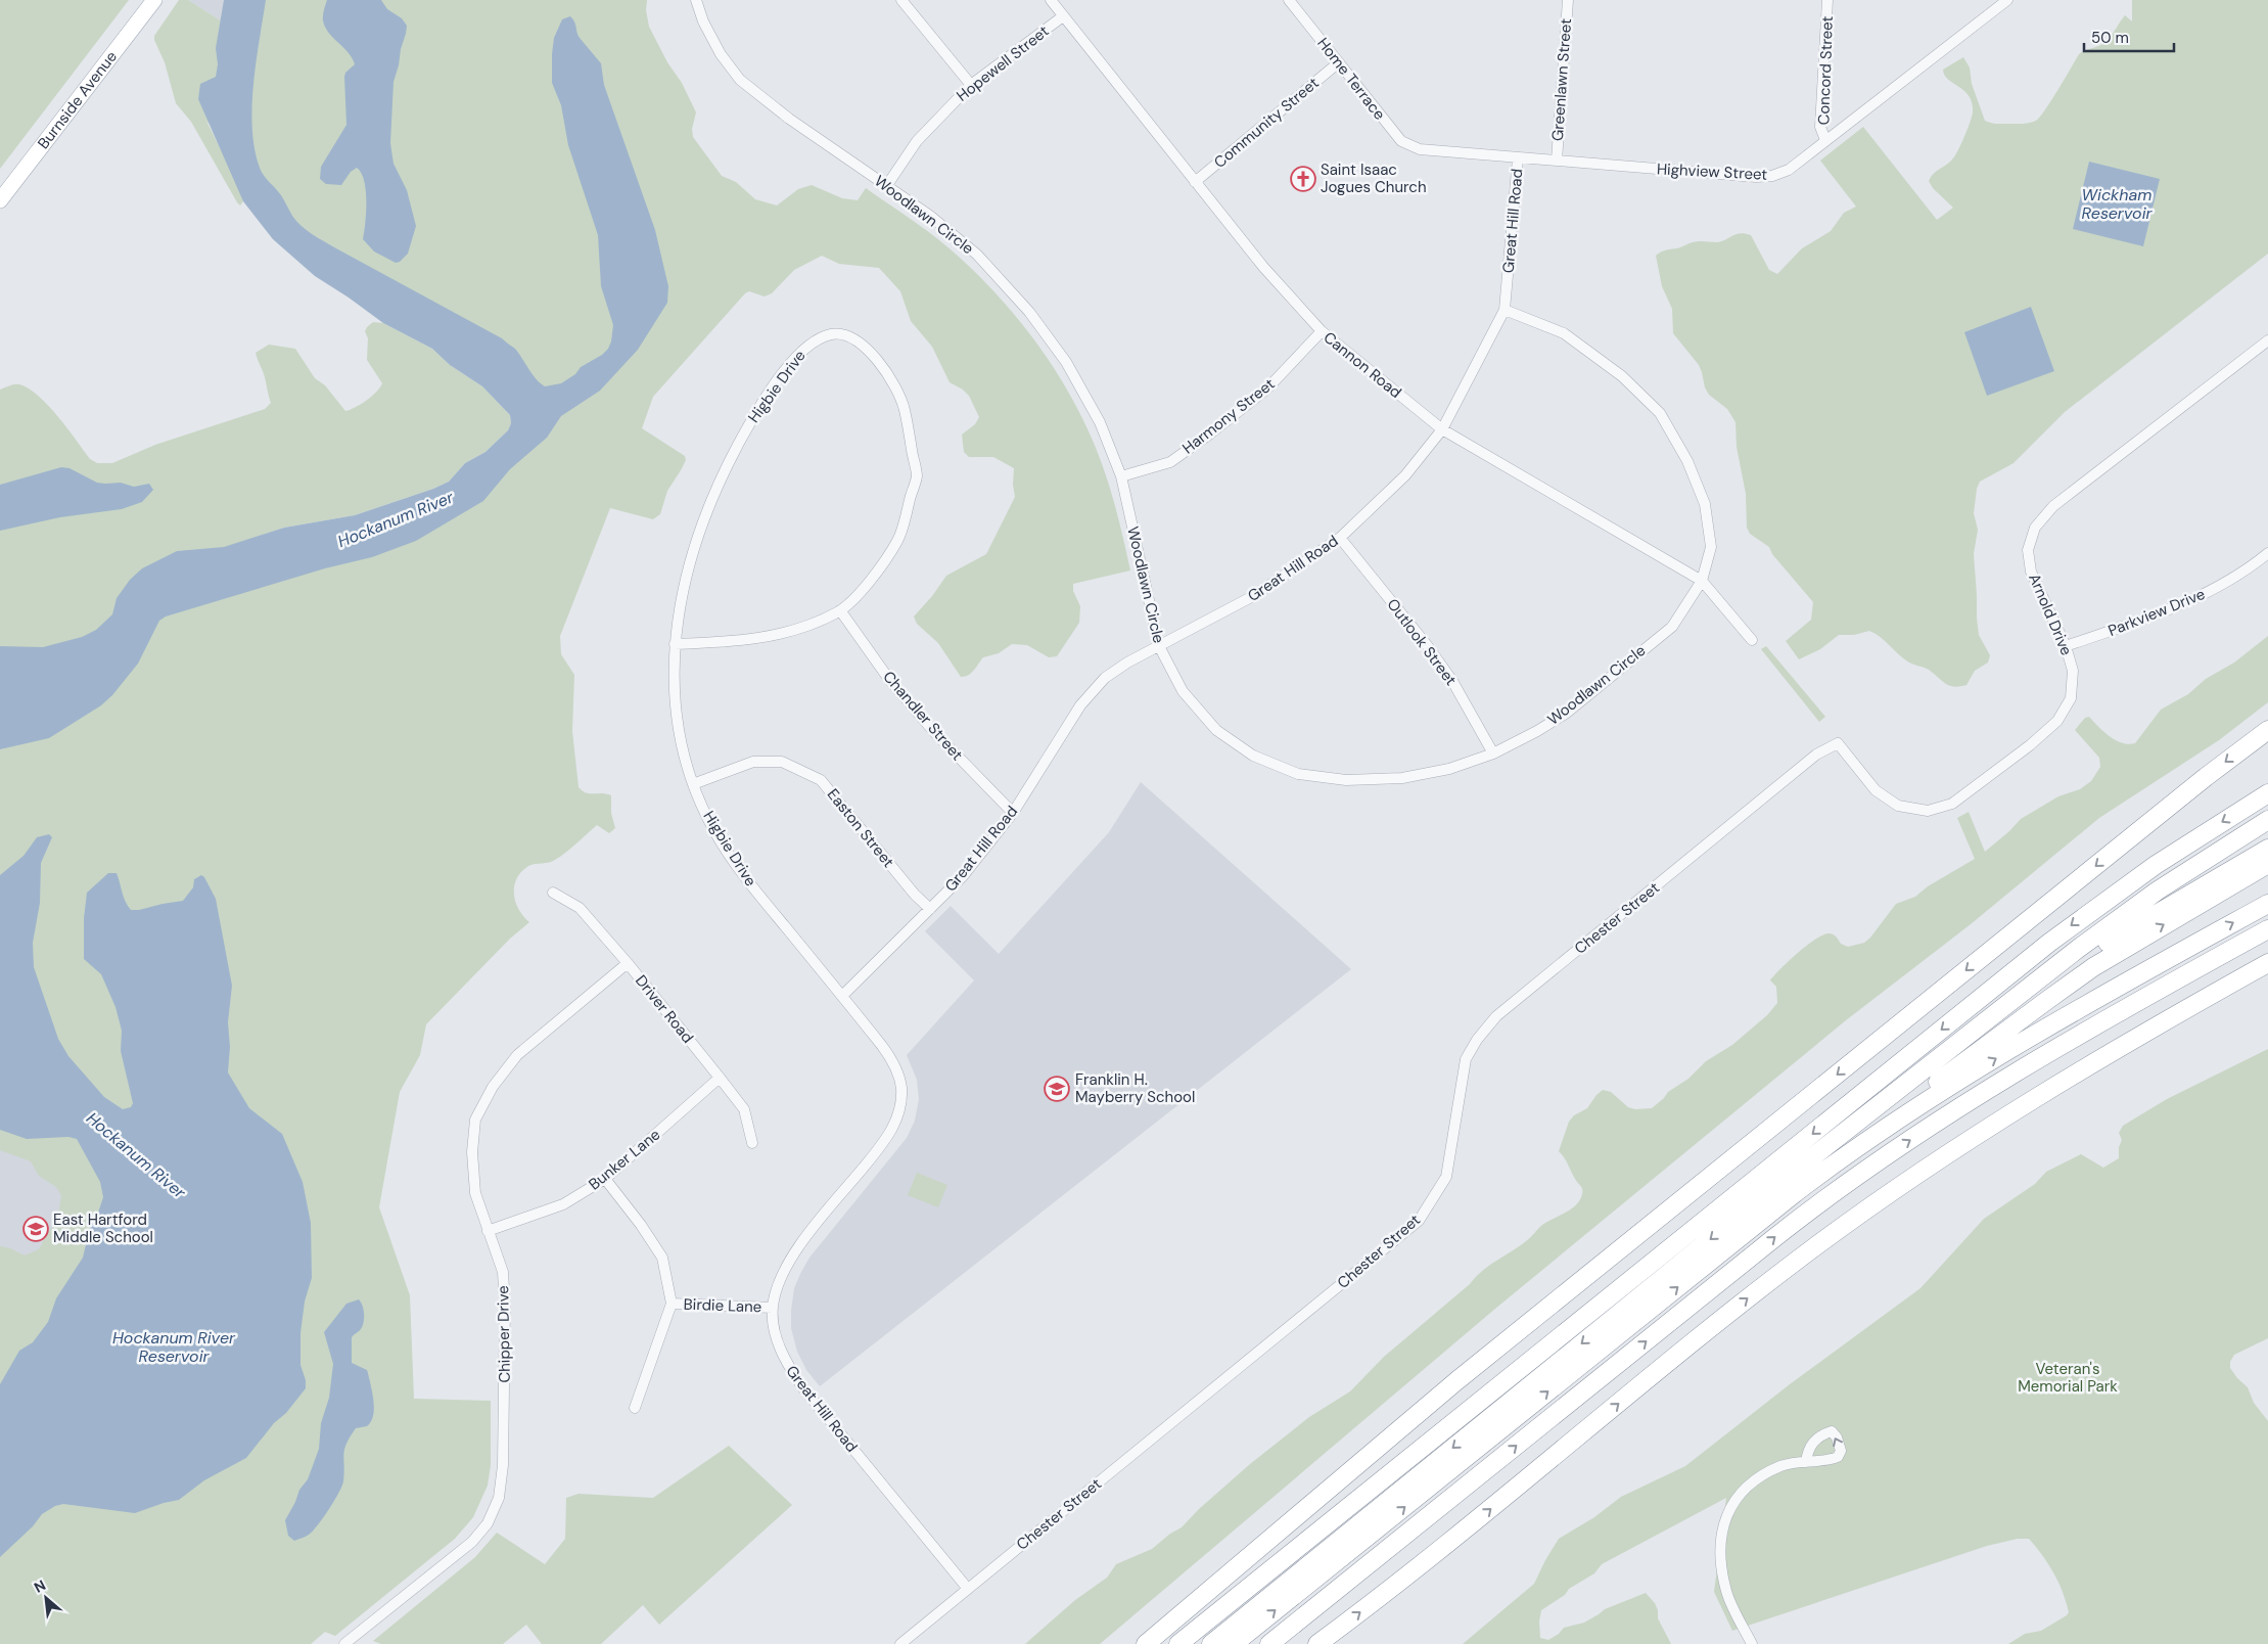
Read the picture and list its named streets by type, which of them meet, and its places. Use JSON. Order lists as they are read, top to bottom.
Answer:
{
  "streets": {
    "main road": ["Burnside Avenue"],
    "street": [
      "Hopewell Street",
      "Concord Street",
      "Home Terrace",
      "Greenlawn Street",
      "Community Street",
      "Highview Street",
      "Woodlawn Circle",
      "Great Hill Road",
      "Cannon Road",
      "Higbie Drive",
      "Harmony Street",
      "Parkview Drive",
      "Arnold Drive",
      "Outlook Street",
      "Chandler Street",
      "Easton Street",
      "Chester Street",
      "Driver Road",
      "Bunker Lane",
      "Birdie Lane",
      "Chipper Drive"
    ]
  },
  "crossings": [
    ["Hopewell Street", "Woodlawn Circle"],
    ["Hopewell Street", "Cannon Road"],
    ["Concord Street", "Highview Street"],
    ["Home Terrace", "Community Street"],
    ["Home Terrace", "Highview Street"],
    ["Greenlawn Street", "Highview Street"],
    ["Community Street", "Cannon Road"],
    ["Highview Street", "Great Hill Road"],
    ["Woodlawn Circle", "Great Hill Road"],
    ["Woodlawn Circle", "Cannon Road"],
    ["Woodlawn Circle", "Harmony Street"],
    ["Woodlawn Circle", "Outlook Street"],
    ["Great Hill Road", "Cannon Road"],
    ["Great Hill Road", "Higbie Drive"],
    ["Great Hill Road", "Outlook Street"],
    ["Great Hill Road", "Chandler Street"],
    ["Great Hill Road", "Easton Street"],
    ["Great Hill Road", "Chester Street"],
    ["Great Hill Road", "Birdie Lane"],
    ["Cannon Road", "Harmony Street"],
    ["Higbie Drive", "Chandler Street"],
    ["Higbie Drive", "Easton Street"],
    ["Parkview Drive", "Arnold Drive"],
    ["Arnold Drive", "Chester Street"],
    ["Driver Road", "Bunker Lane"],
    ["Driver Road", "Chipper Drive"],
    ["Bunker Lane", "Chipper Drive"]
  ],
  "water": ["Wickham Reservoir", "Hockanum River", "Hockanum River Reservoir"],
  "parks": ["Veteran's Memorial Park"],
  "places": {
    "church": ["Saint Isaac Jogues Church"],
    "school or university": ["Franklin H. Mayberry School", "East Hartford Middle School"]
  },
  "scale_bar": "50 m",
  "north": "top left"
}
